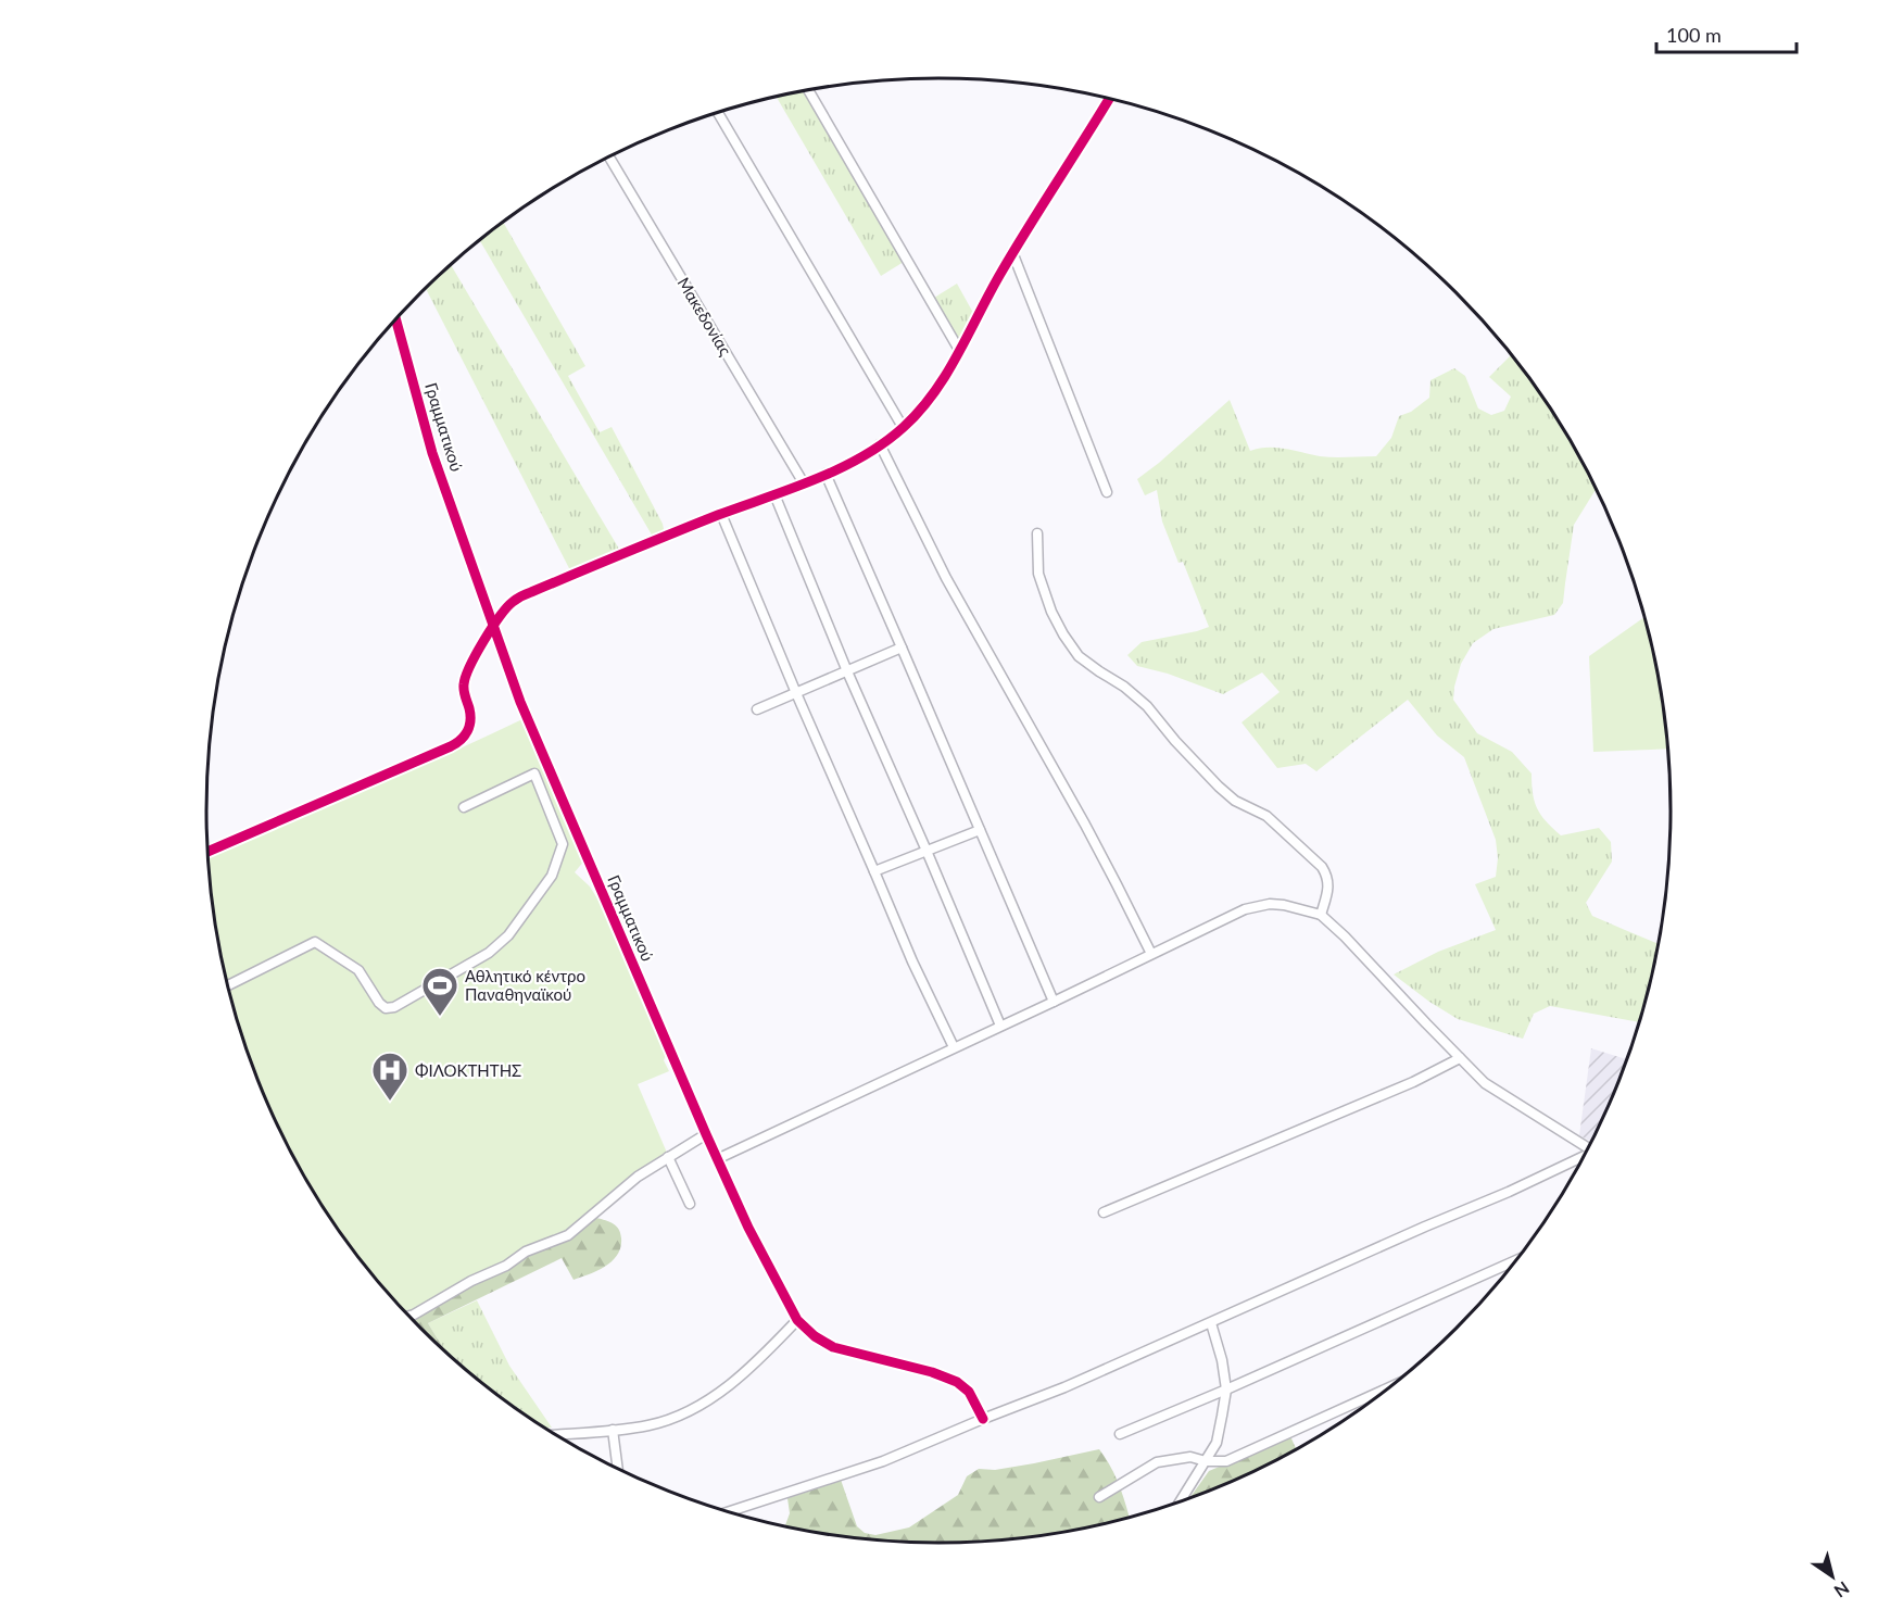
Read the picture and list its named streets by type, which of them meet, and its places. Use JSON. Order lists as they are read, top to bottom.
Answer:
{
  "streets": {
    "street": ["Μακεδονίας", "Γραμματικού"]
  },
  "places": {
    "sports": ["Αθλητικό κέντρο Παναθηναϊκού"],
    "hospital": ["ΦΙΛΟΚΤΗΤΗΣ"]
  },
  "scale_bar": "100 m",
  "north": "bottom right"
}
